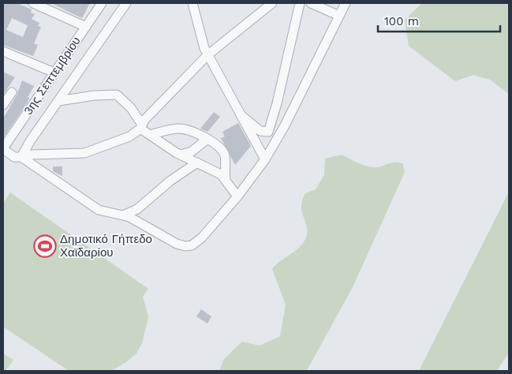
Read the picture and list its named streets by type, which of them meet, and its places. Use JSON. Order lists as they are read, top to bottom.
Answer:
{
  "streets": {
    "street": ["3ης Σεπτεμβρίου"]
  },
  "places": {
    "sports": ["Δημοτικό Γήπεδο Χαϊδαρίου"]
  },
  "scale_bar": "100 m"
}
